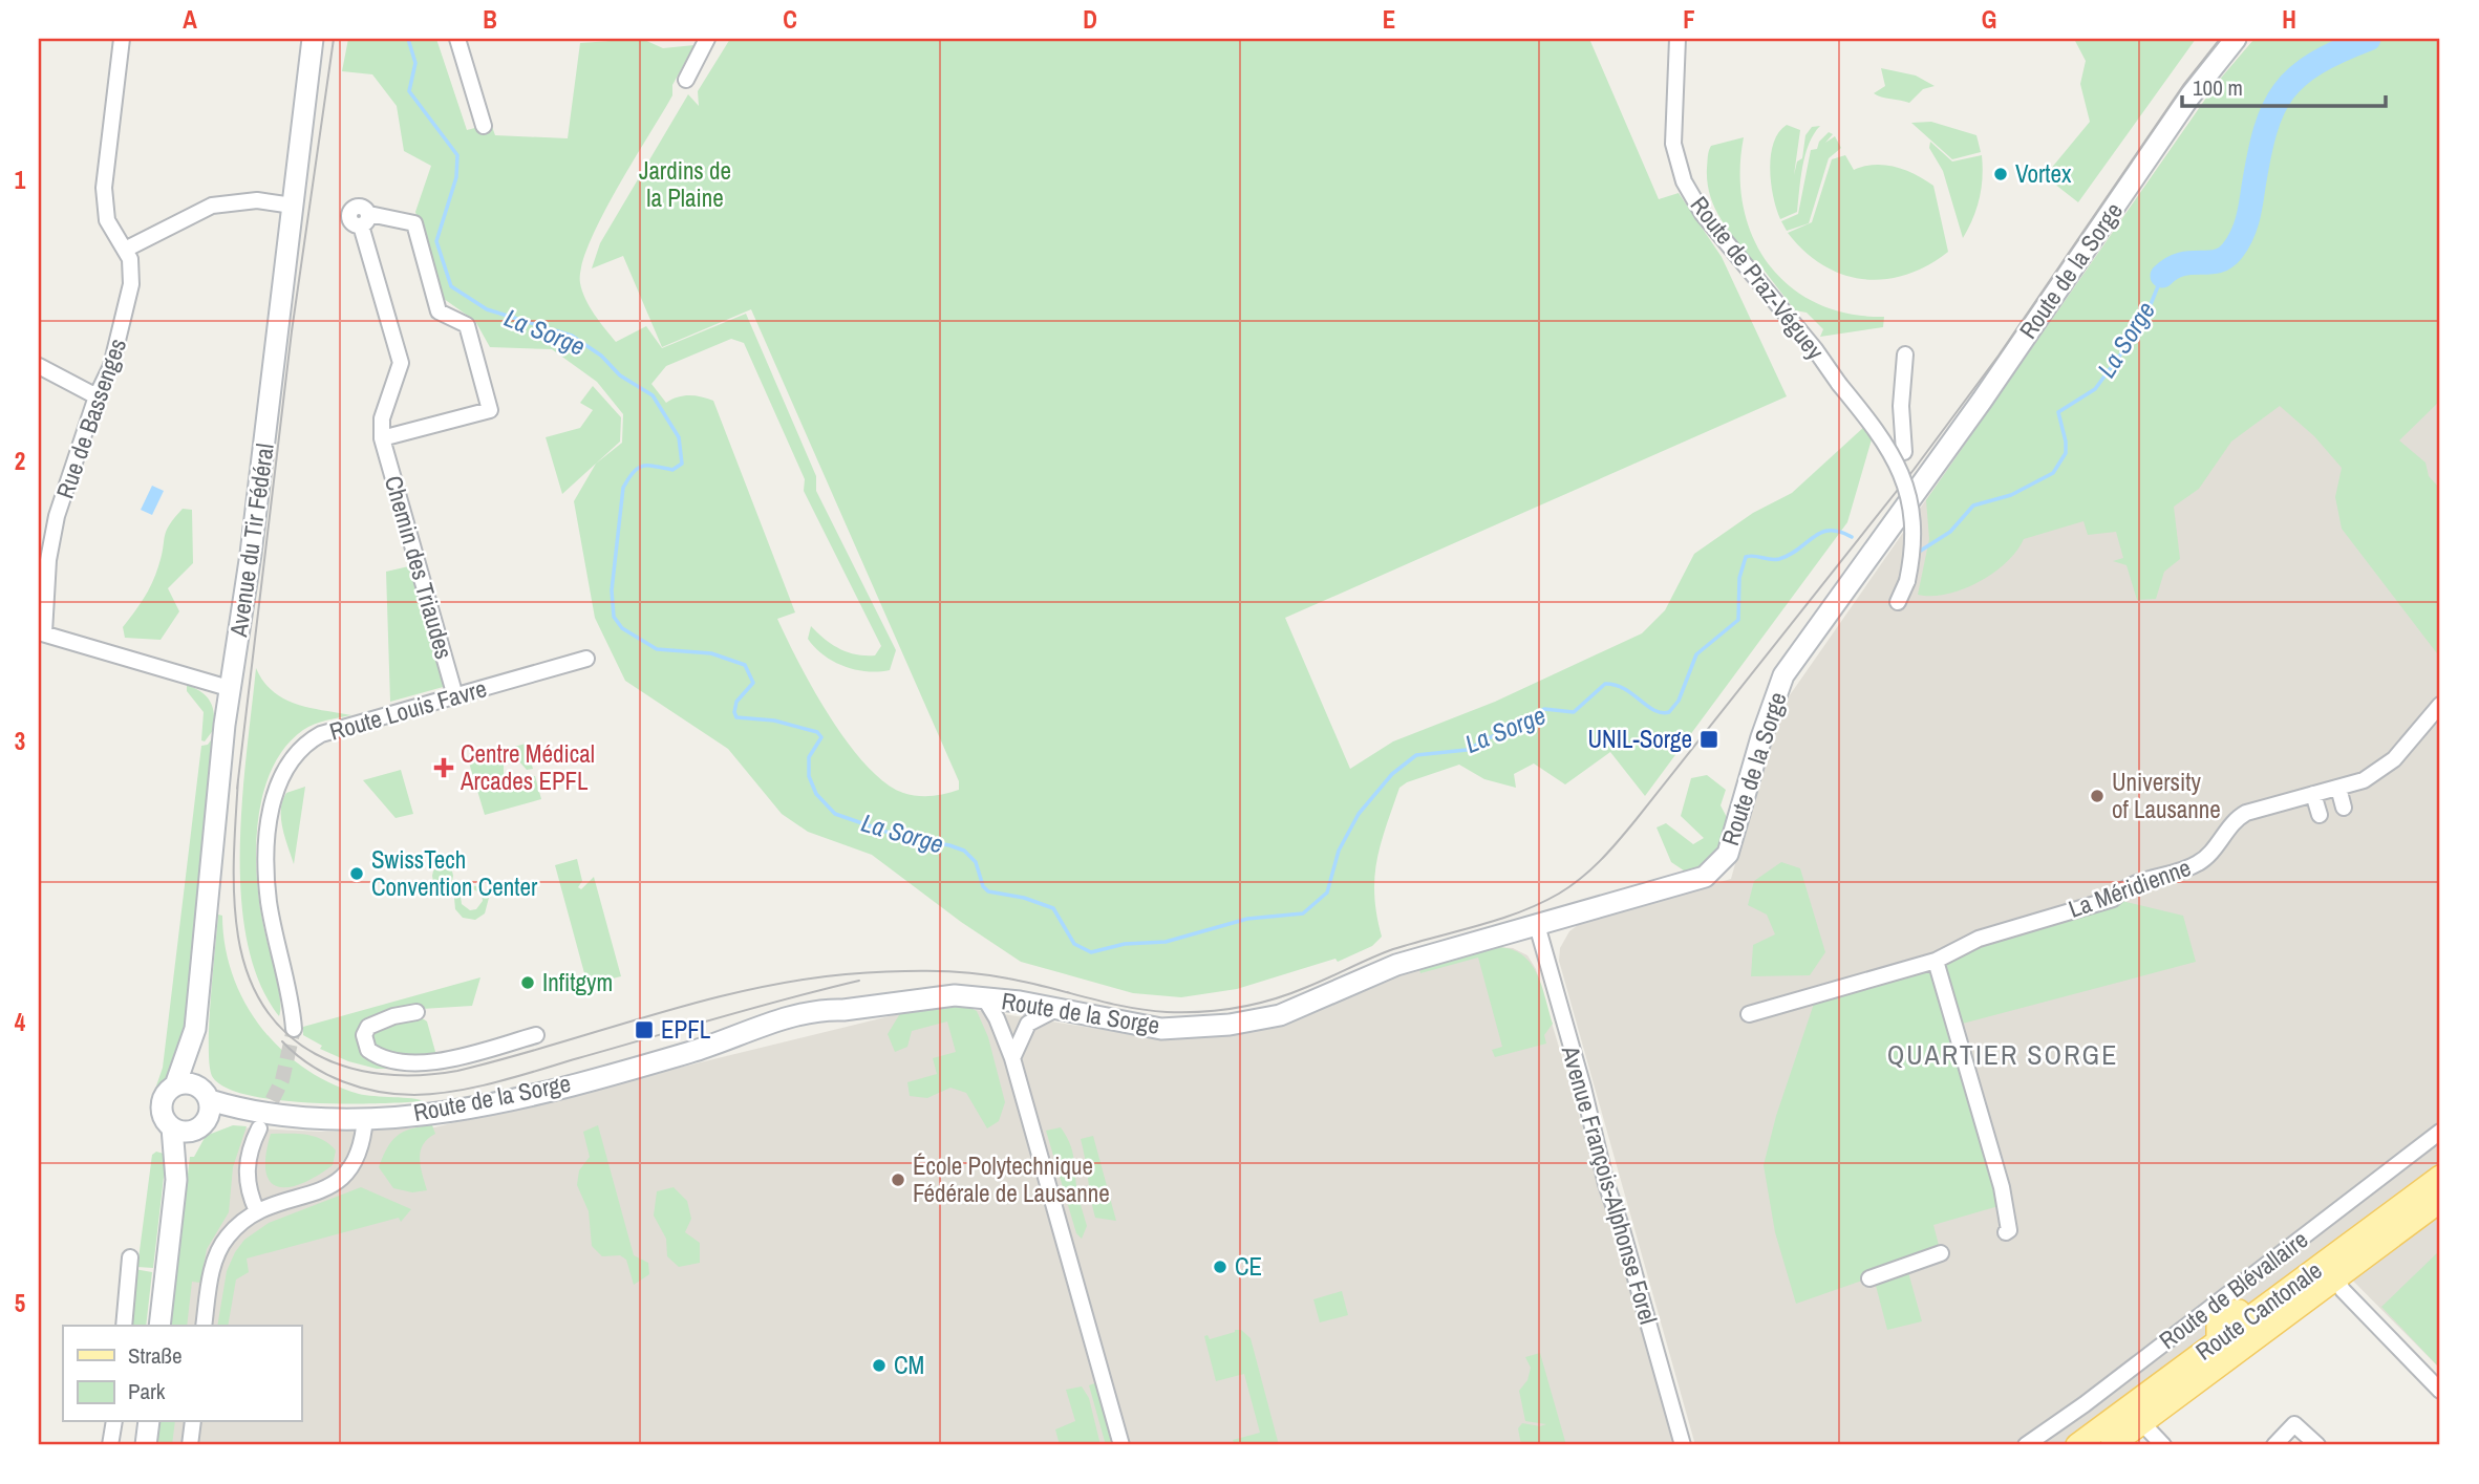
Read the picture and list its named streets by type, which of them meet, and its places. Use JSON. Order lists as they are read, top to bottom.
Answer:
{
  "streets": {
    "main road": ["Route Cantonale"],
    "street": [
      "Route de la Sorge",
      "Route de Praz-Véguey",
      "Rue de Bassenges",
      "Avenue du Tir Fédéral",
      "Chemin des Triaudes",
      "Route Louis Favre",
      "La Méridienne",
      "Avenue François-Alphonse Forel",
      "Route de Blévallaire"
    ]
  },
  "crossings": [
    ["Route de la Sorge", "Avenue du Tir Fédéral"],
    ["Route de la Sorge", "Avenue François-Alphonse Forel"],
    ["Chemin des Triaudes", "Route Louis Favre"]
  ],
  "districts": ["QUARTIER SORGE"],
  "water": ["La Sorge"],
  "parks": ["Jardins de la Plaine"],
  "places": {
    "other": [
      "Vortex",
      "University of Lausanne",
      "SwissTech Convention Center",
      "Infitgym",
      "École Polytechnique Fédérale de Lausanne",
      "CE",
      "CM"
    ],
    "transit": ["UNIL-Sorge", "EPFL"],
    "health": ["Centre Médical Arcades EPFL"]
  },
  "legend": ["Straße", "Park"],
  "scale_bar": "100 m",
  "grid": {
    "columns": [
      "A",
      "B",
      "C",
      "D",
      "E",
      "F",
      "G",
      "H"
    ],
    "rows": [
      "1",
      "2",
      "3",
      "4",
      "5"
    ]
  }
}
